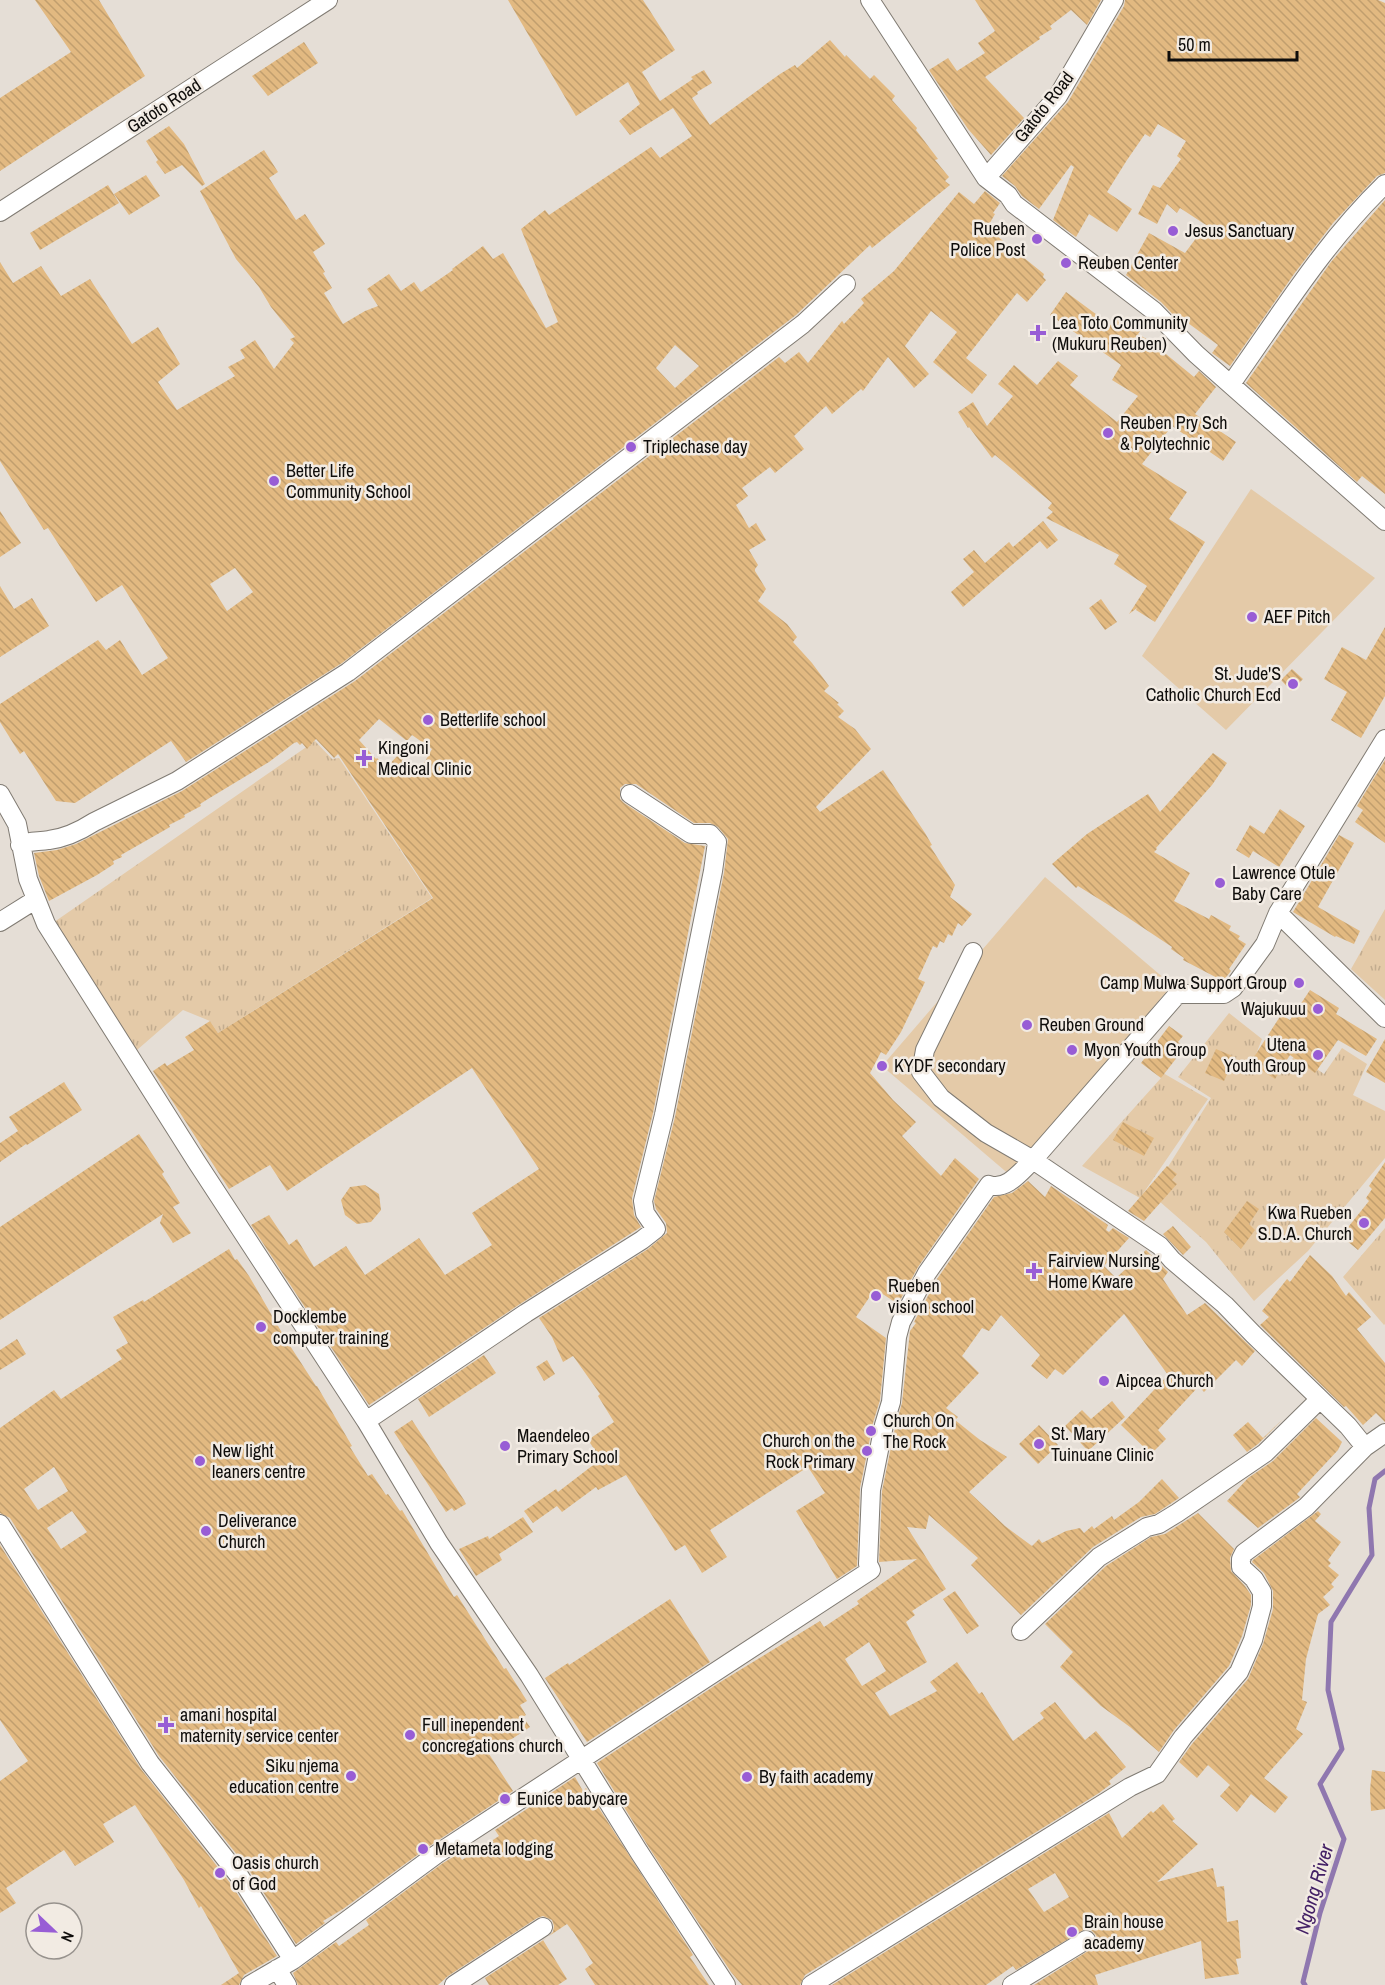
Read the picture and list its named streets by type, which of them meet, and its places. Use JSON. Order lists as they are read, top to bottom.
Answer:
{
  "streets": {
    "street": ["Gatoto Road"]
  },
  "water": ["Ngong River"],
  "places": {
    "other": [
      "Jesus Sanctuary",
      "Rueben Police Post",
      "Reuben Center",
      "Reuben Pry Sch & Polytechnic",
      "Triplechase day",
      "Better Life Community School",
      "AEF Pitch",
      "St. Jude'S Catholic Church Ecd",
      "Betterlife school",
      "Lawrence Otule Baby Care",
      "Camp Mulwa Support Group",
      "Wajukuuu",
      "Reuben Ground",
      "Myon Youth Group",
      "Utena Youth Group",
      "KYDF secondary",
      "Kwa Rueben S.D.A. Church",
      "Rueben vision school",
      "Docklembe computer training",
      "Aipcea Church",
      "Church On The Rock",
      "St. Mary Tuinuane Clinic",
      "Maendeleo Primary School",
      "Church on the Rock Primary",
      "New light leaners centre",
      "Deliverance Church",
      "Full inependent concregations church",
      "Siku njema education centre",
      "By faith academy",
      "Eunice babycare",
      "Metameta lodging",
      "Oasis church of God",
      "Brain house academy"
    ],
    "health": [
      "Lea Toto Community (Mukuru Reuben)",
      "Kingoni Medical Clinic",
      "Fairview Nursing Home Kware",
      "amani hospital maternity service center"
    ]
  },
  "scale_bar": "50 m",
  "north": "bottom right"
}
